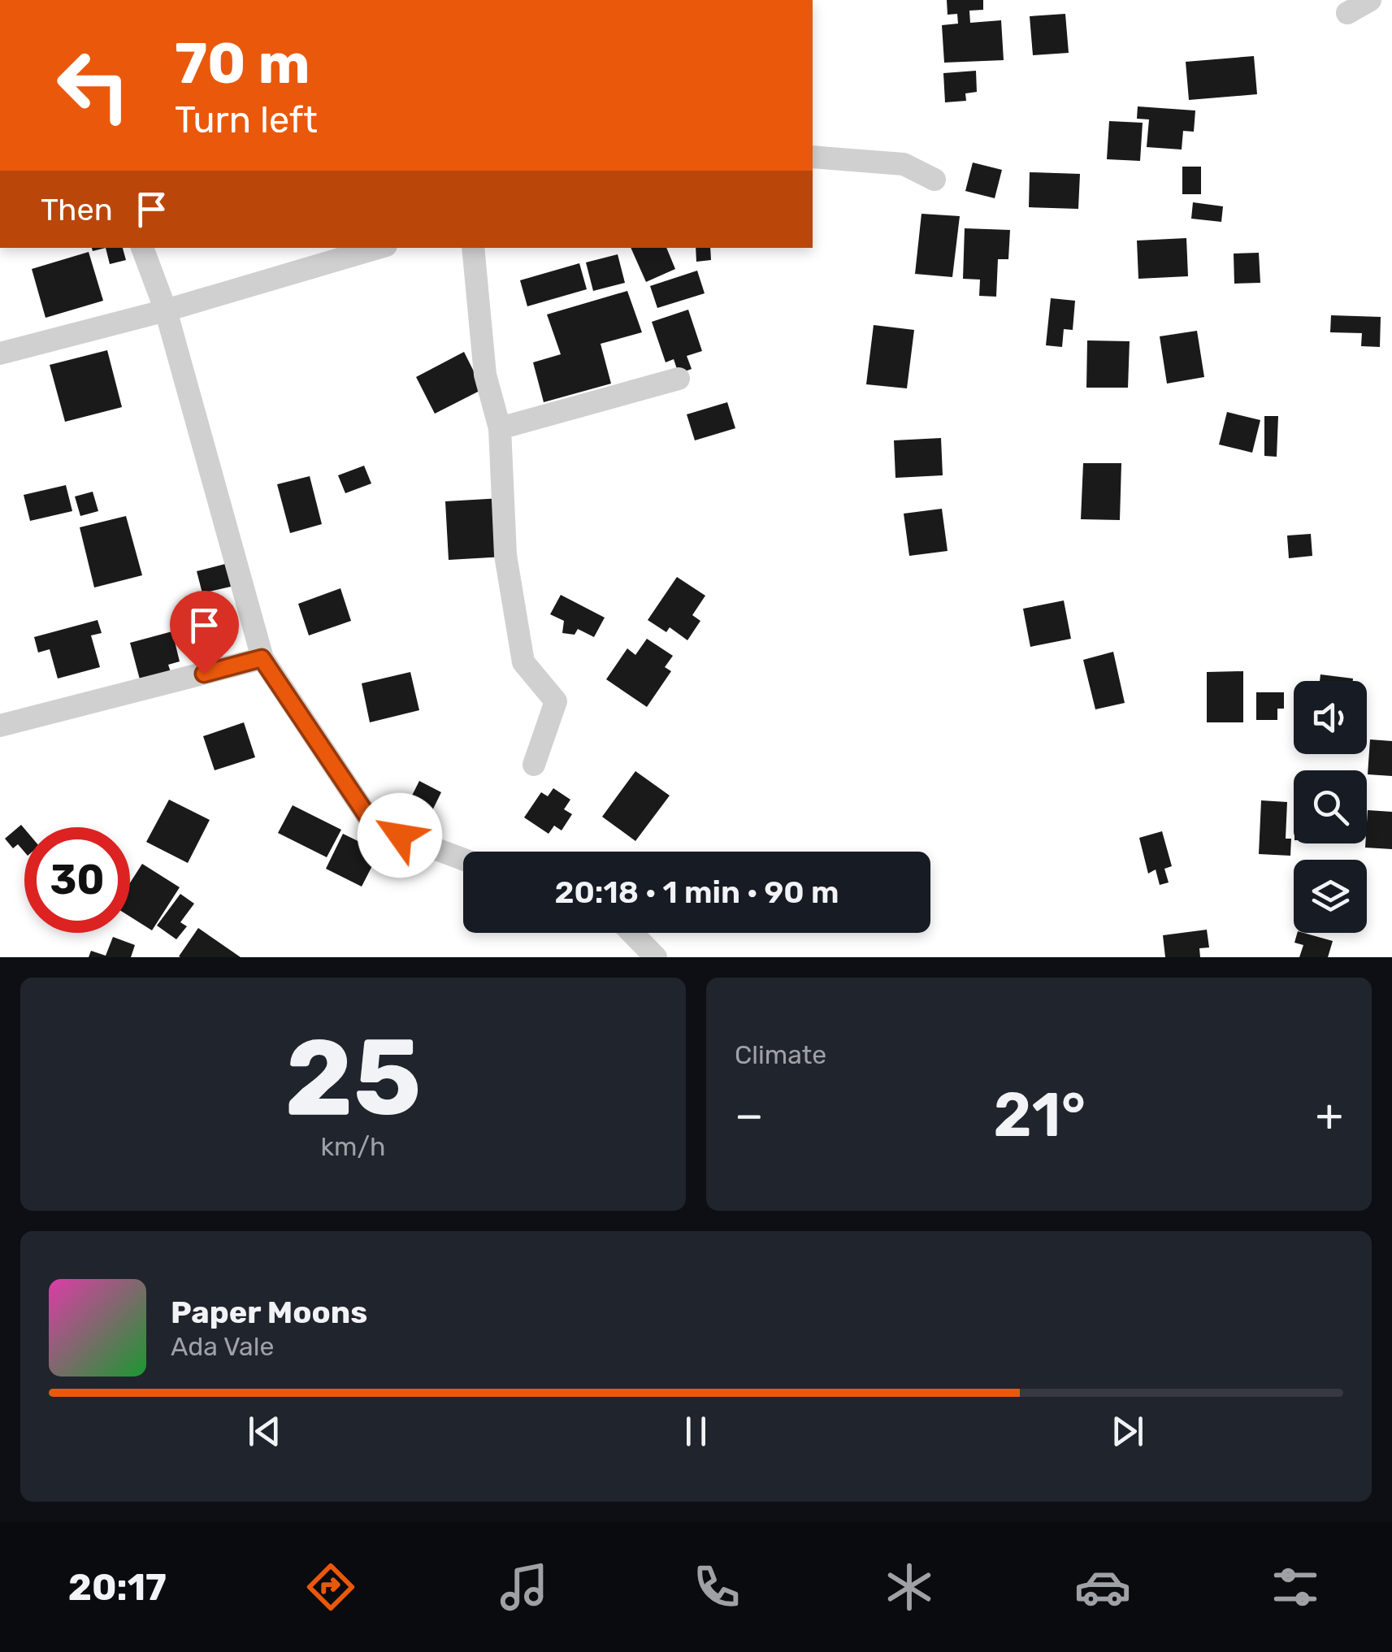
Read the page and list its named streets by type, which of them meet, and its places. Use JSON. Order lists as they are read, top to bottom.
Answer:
{
  "page": {
    "turn": ["70 m", "Turn left"],
    "then": "Then",
    "limit": "30",
    "trip": "20:18 · 1 min · 90 m",
    "tile": [
      ["25", "km/h"],
      "Climate"
    ],
    "heat": ["−", "21°", "+"],
    "song": ["Paper Moons", "Ada Vale"],
    "tabs": "20:17"
  }
}
